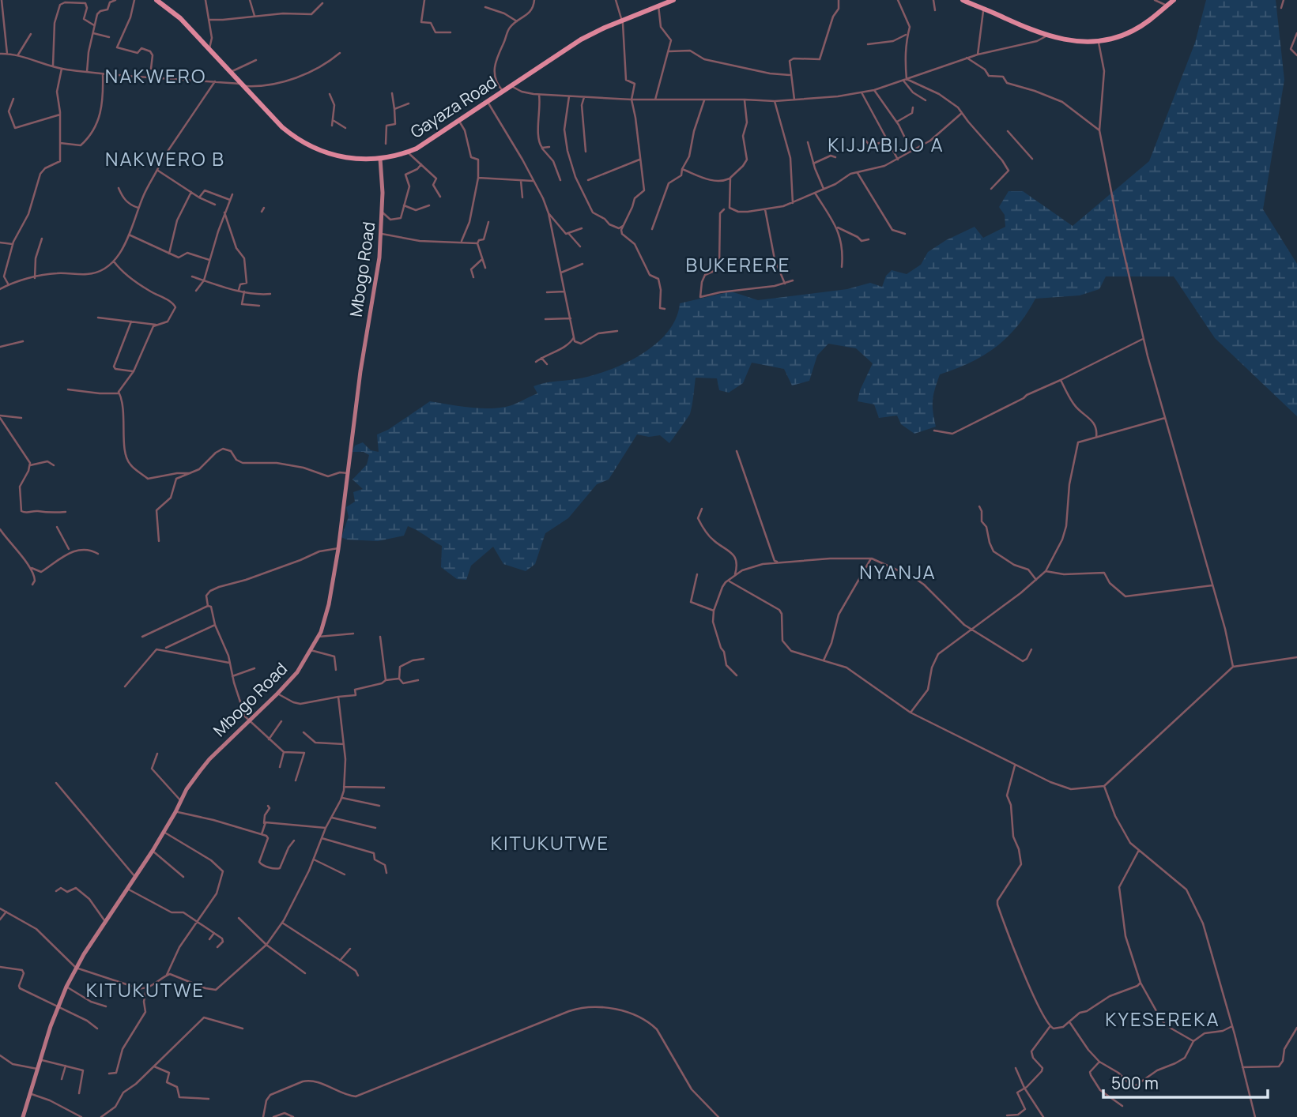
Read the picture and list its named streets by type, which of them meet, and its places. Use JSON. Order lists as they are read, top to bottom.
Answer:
{
  "streets": {
    "main road": ["Gayaza Road", "Mbogo Road"]
  },
  "crossings": [
    ["Gayaza Road", "Mbogo Road"]
  ],
  "districts": [
    "NAKWERO",
    "KIJJABIJO A",
    "NAKWERO B",
    "BUKERERE",
    "NYANJA",
    "KITUKUTWE",
    "KITUKUTWE",
    "KYESEREKA"
  ],
  "scale_bar": "500 m"
}
